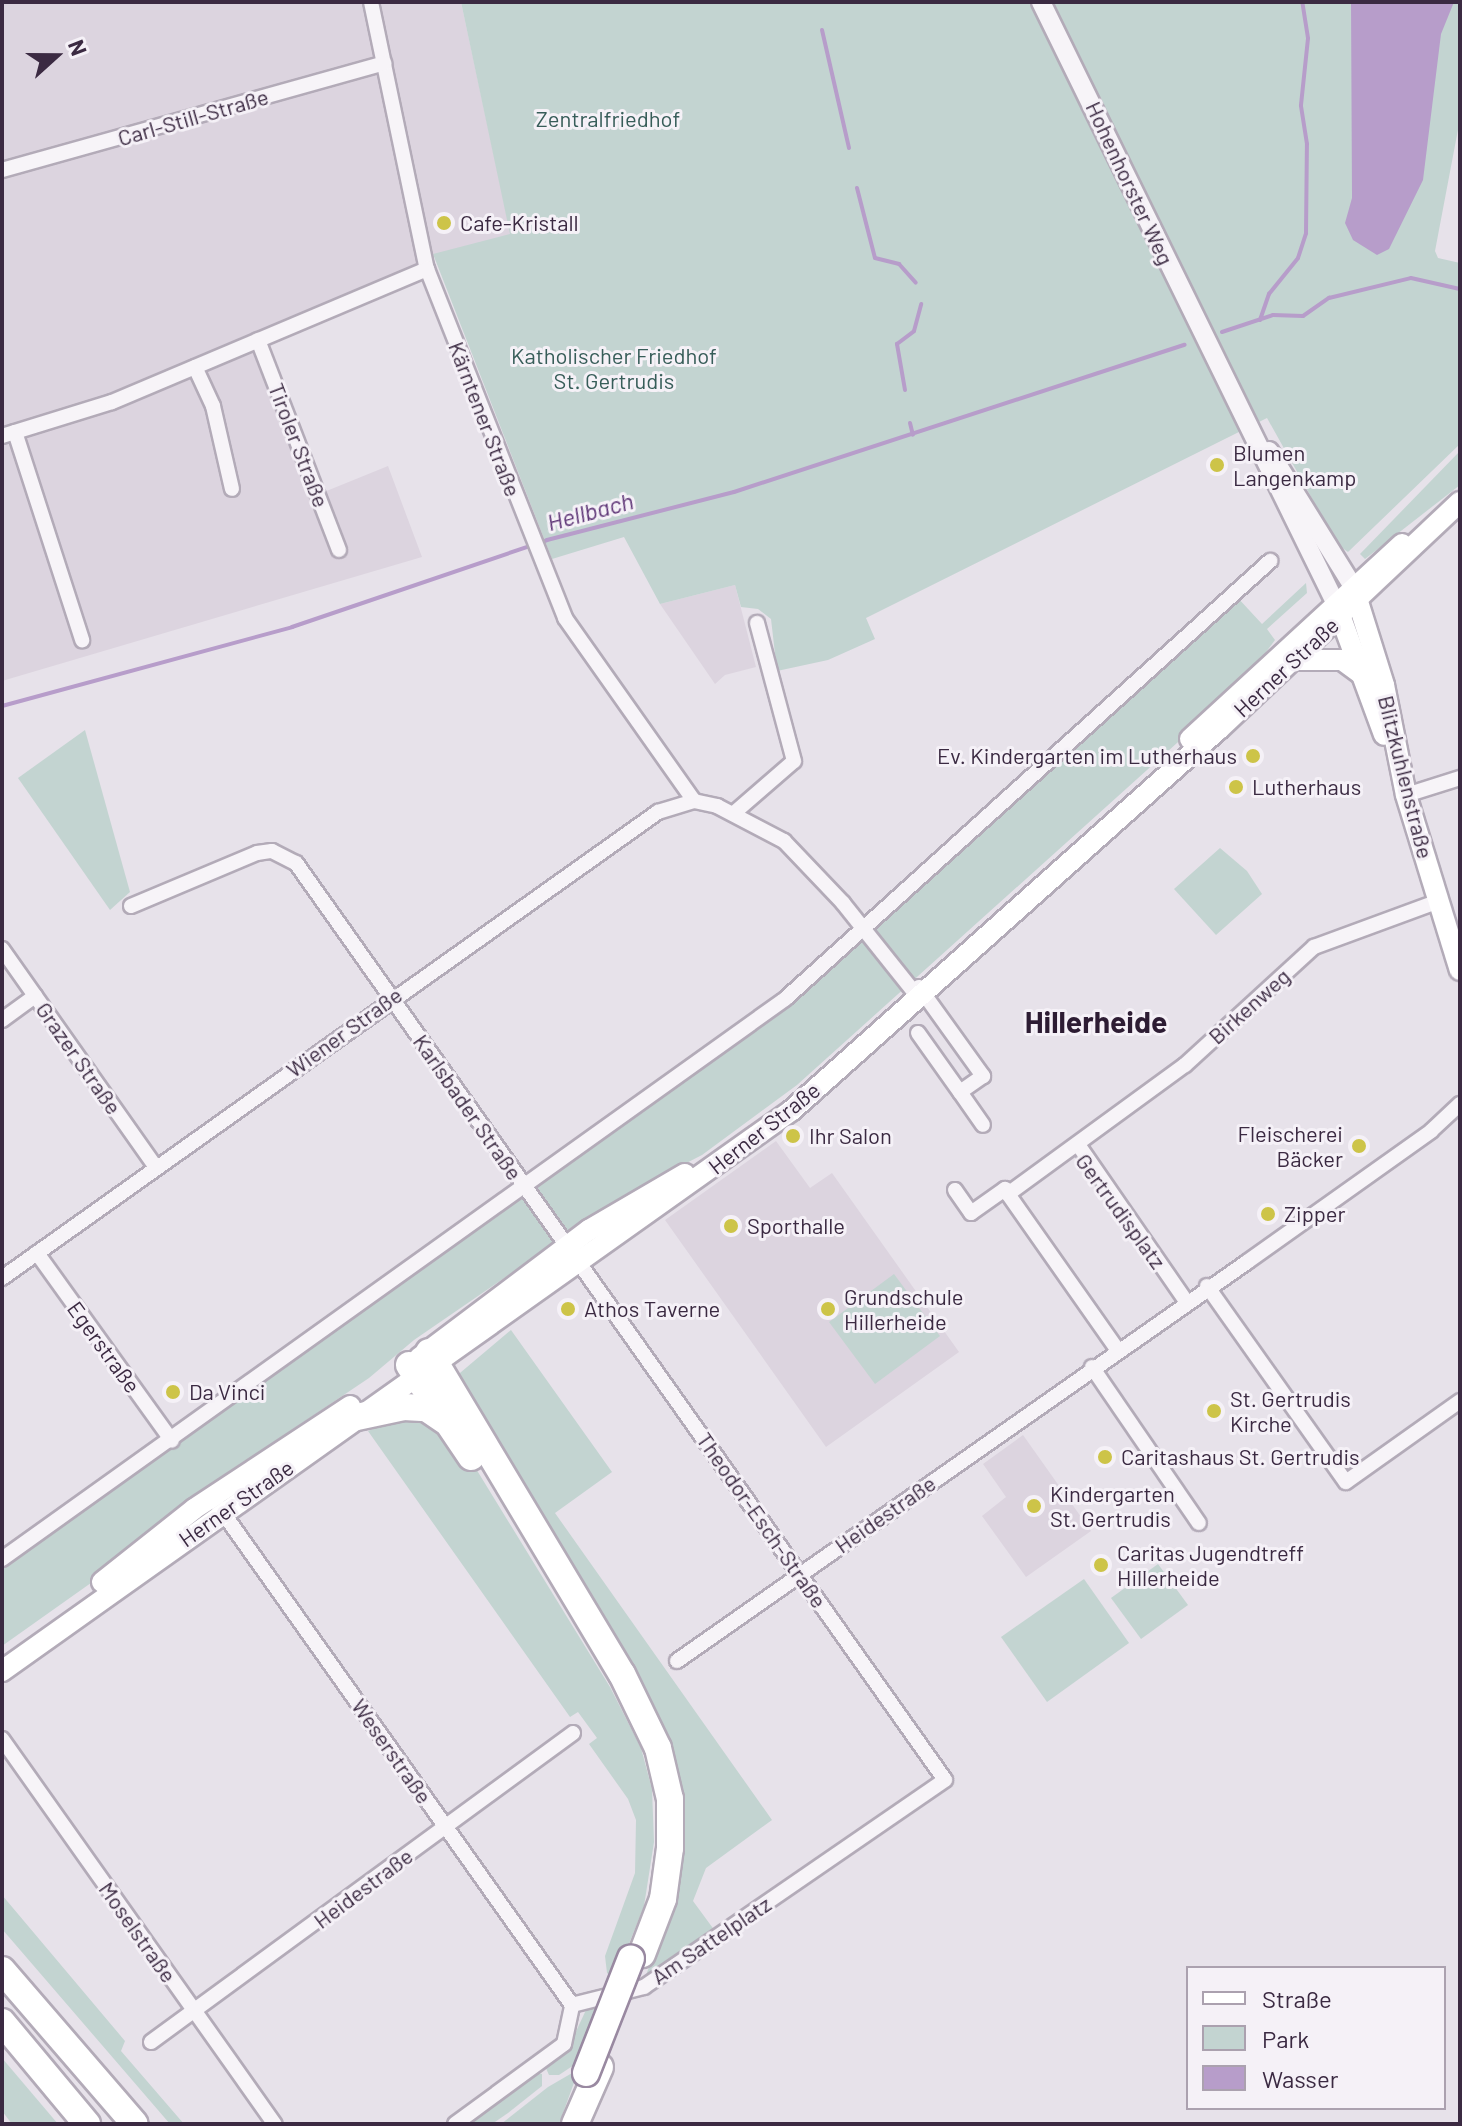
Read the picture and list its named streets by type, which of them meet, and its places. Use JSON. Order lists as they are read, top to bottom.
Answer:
{
  "streets": {
    "main road": ["Herner Straße", "Blitzkuhlenstraße"],
    "street": [
      "Carl-Still-Straße",
      "Hohenhorster Weg",
      "Kärntener Straße",
      "Tiroler Straße",
      "Birkenweg",
      "Wiener Straße",
      "Grazer Straße",
      "Karlsbader Straße",
      "Gertrudisplatz",
      "Egerstraße",
      "Heidestraße",
      "Theodor-Esch-Straße",
      "Weserstraße",
      "Moselstraße",
      "Am Sattelplatz"
    ]
  },
  "crossings": [
    ["Carl-Still-Straße", "Kärntener Straße"],
    ["Hohenhorster Weg", "Herner Straße"],
    ["Hohenhorster Weg", "Blitzkuhlenstraße"],
    ["Kärntener Straße", "Wiener Straße"],
    ["Herner Straße", "Blitzkuhlenstraße"],
    ["Herner Straße", "Karlsbader Straße"],
    ["Herner Straße", "Theodor-Esch-Straße"],
    ["Herner Straße", "Weserstraße"],
    ["Blitzkuhlenstraße", "Birkenweg"],
    ["Birkenweg", "Gertrudisplatz"],
    ["Wiener Straße", "Grazer Straße"],
    ["Wiener Straße", "Karlsbader Straße"],
    ["Wiener Straße", "Egerstraße"],
    ["Karlsbader Straße", "Theodor-Esch-Straße"],
    ["Gertrudisplatz", "Heidestraße"],
    ["Heidestraße", "Theodor-Esch-Straße"],
    ["Heidestraße", "Weserstraße"],
    ["Heidestraße", "Moselstraße"],
    ["Theodor-Esch-Straße", "Am Sattelplatz"],
    ["Weserstraße", "Am Sattelplatz"]
  ],
  "districts": ["Hillerheide"],
  "water": ["Hellbach"],
  "parks": ["Zentralfriedhof", "Katholischer Friedhof St. Gertrudis"],
  "places": [
    "Cafe-Kristall",
    "Blumen Langenkamp",
    "Ev. Kindergarten im Lutherhaus",
    "Lutherhaus",
    "Ihr Salon",
    "Fleischerei Bäcker",
    "Zipper",
    "Sporthalle",
    "Athos Taverne",
    "Grundschule Hillerheide",
    "Da Vinci",
    "St. Gertrudis Kirche",
    "Caritashaus St. Gertrudis",
    "Kindergarten St. Gertrudis",
    "Caritas Jugendtreff Hillerheide"
  ],
  "legend": ["Straße", "Park", "Wasser"],
  "north": "right"
}
